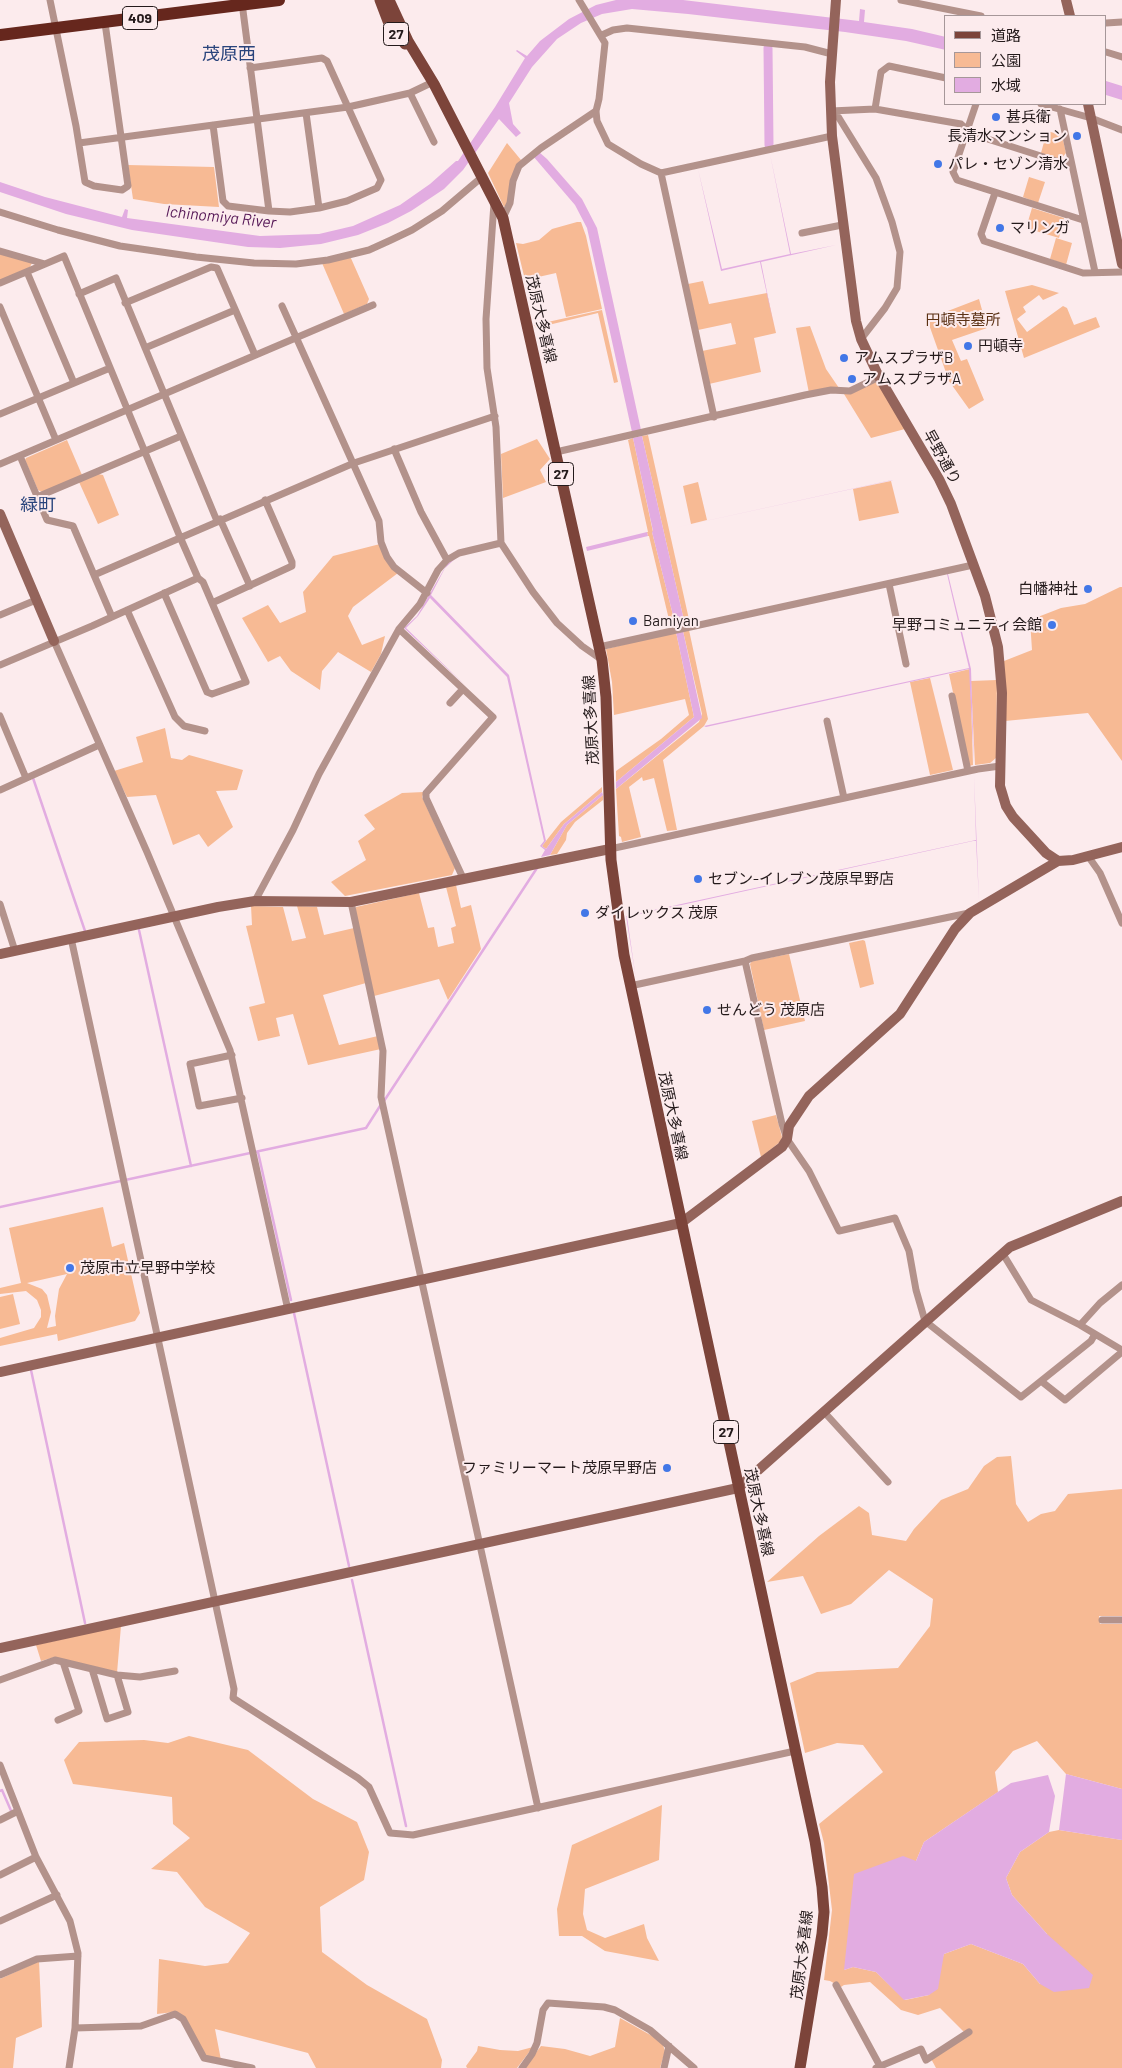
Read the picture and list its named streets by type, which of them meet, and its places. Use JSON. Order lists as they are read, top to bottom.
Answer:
{
  "streets": {
    "highway": ["409"],
    "main road": ["27", "茂原大多喜線"],
    "street": ["早野通り"]
  },
  "crossings": [
    ["27", "茂原大多喜線"]
  ],
  "districts": ["茂原西", "緑町"],
  "water": ["Ichinomiya River"],
  "parks": ["円頓寺墓所"],
  "places": [
    "甚兵衛",
    "長清水マンション",
    "パレ・セゾン清水",
    "マリンガ",
    "円頓寺",
    "アムスプラザB",
    "アムスプラザA",
    "白幡神社",
    "Bamiyan",
    "早野コミュニティ会館",
    "セブン-イレブン茂原早野店",
    "ダイレックス 茂原",
    "せんどう 茂原店",
    "茂原市立早野中学校",
    "ファミリーマート茂原早野店"
  ],
  "legend": ["道路", "公園", "水域"]
}
